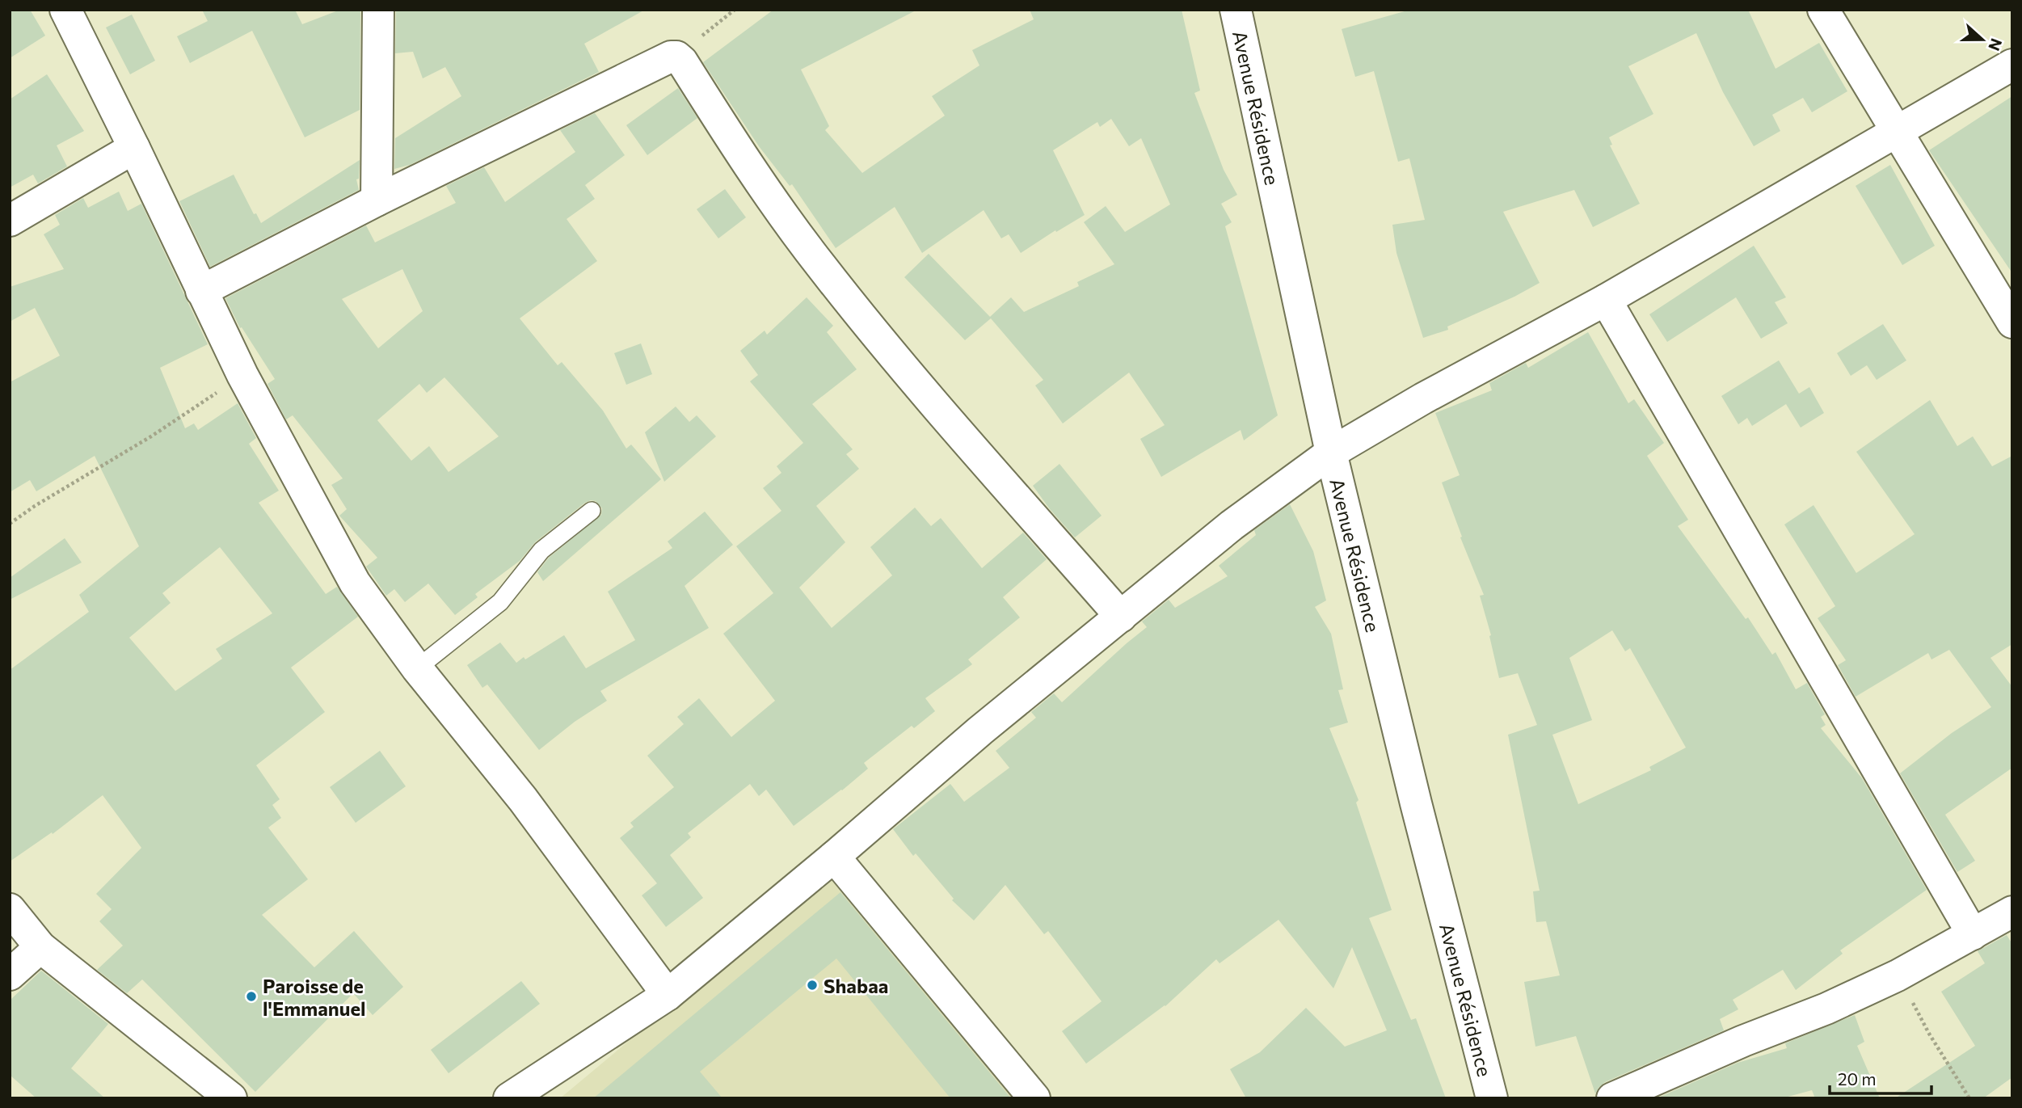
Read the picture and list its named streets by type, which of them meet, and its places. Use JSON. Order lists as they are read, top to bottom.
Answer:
{
  "streets": {
    "street": ["Avenue Résidence"]
  },
  "places": ["Shabaa", "Paroisse de l'Emmanuel"],
  "scale_bar": "20 m",
  "north": "right"
}
